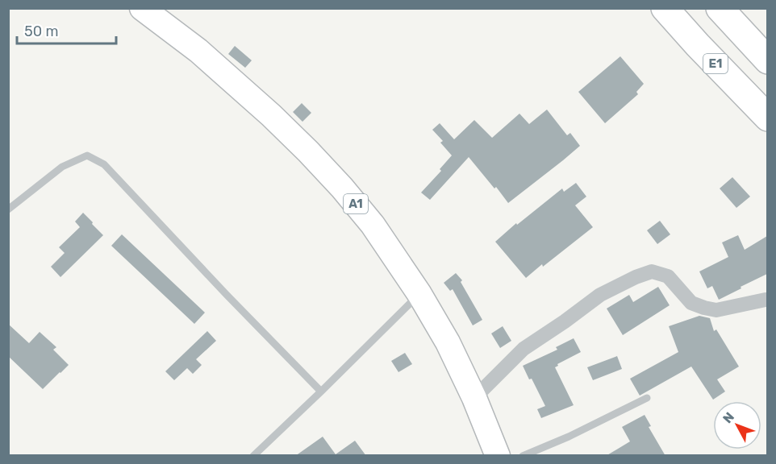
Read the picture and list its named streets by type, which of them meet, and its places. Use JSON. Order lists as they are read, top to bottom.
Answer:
{
  "streets": {
    "highway": ["E1", "A1"]
  },
  "scale_bar": "50 m",
  "north": "top left"
}
